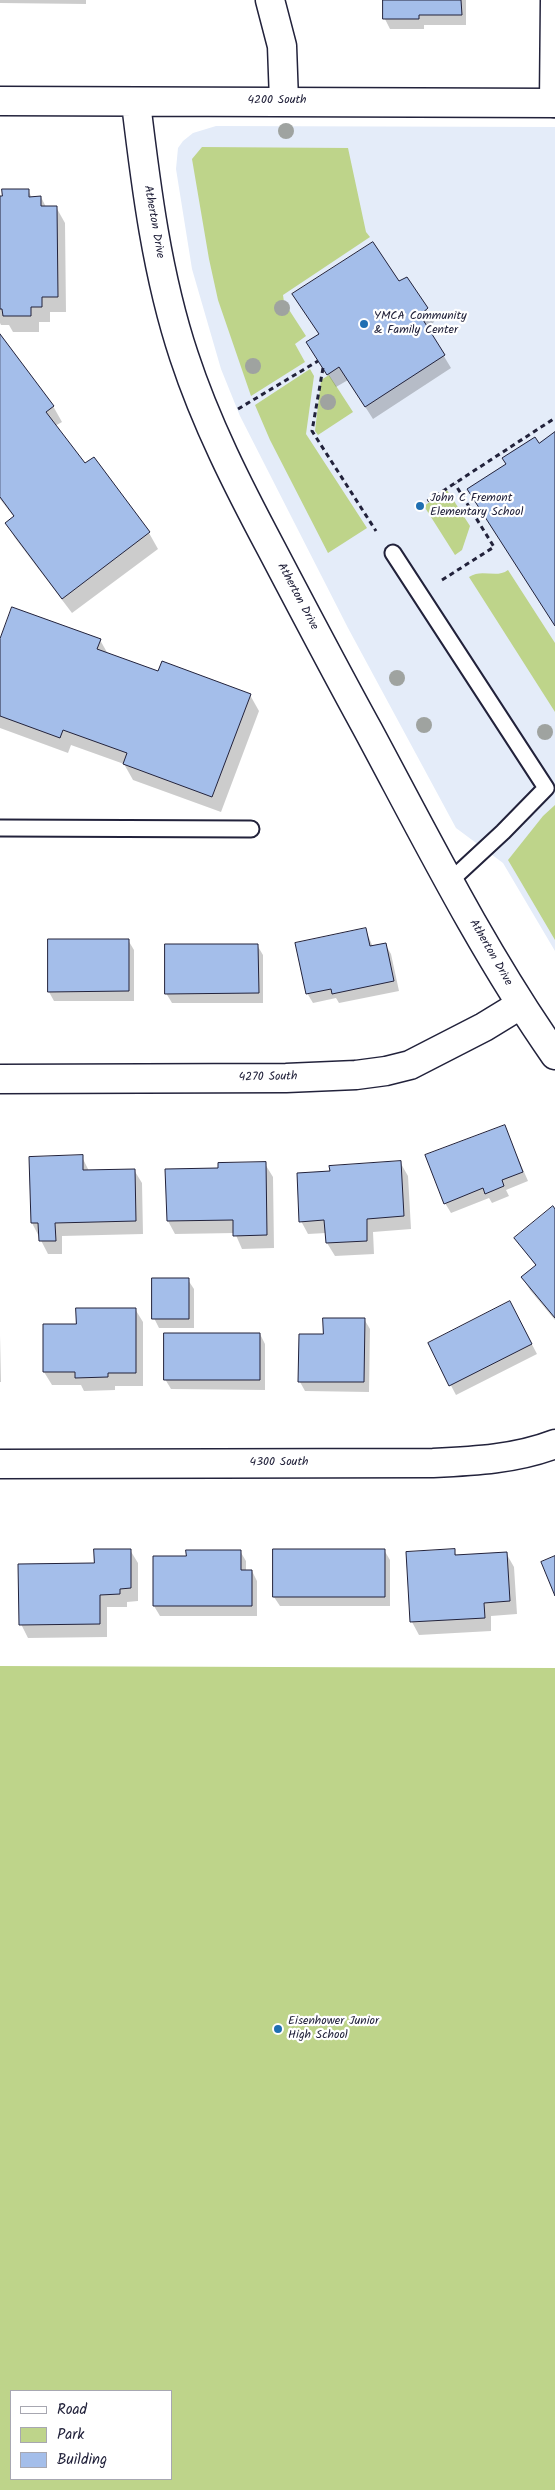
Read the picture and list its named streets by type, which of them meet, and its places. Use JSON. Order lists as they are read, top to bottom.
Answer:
{
  "streets": {
    "street": [
      "4200 South",
      "Atherton Drive",
      "4270 South",
      "4300 South"
    ]
  },
  "crossings": [
    ["4200 South", "Atherton Drive"],
    ["Atherton Drive", "4270 South"]
  ],
  "places": ["YMCA Community & Family Center", "John C Fremont Elementary School", "Eisenhower Junior High School"],
  "legend": ["Road", "Park", "Building"]
}
